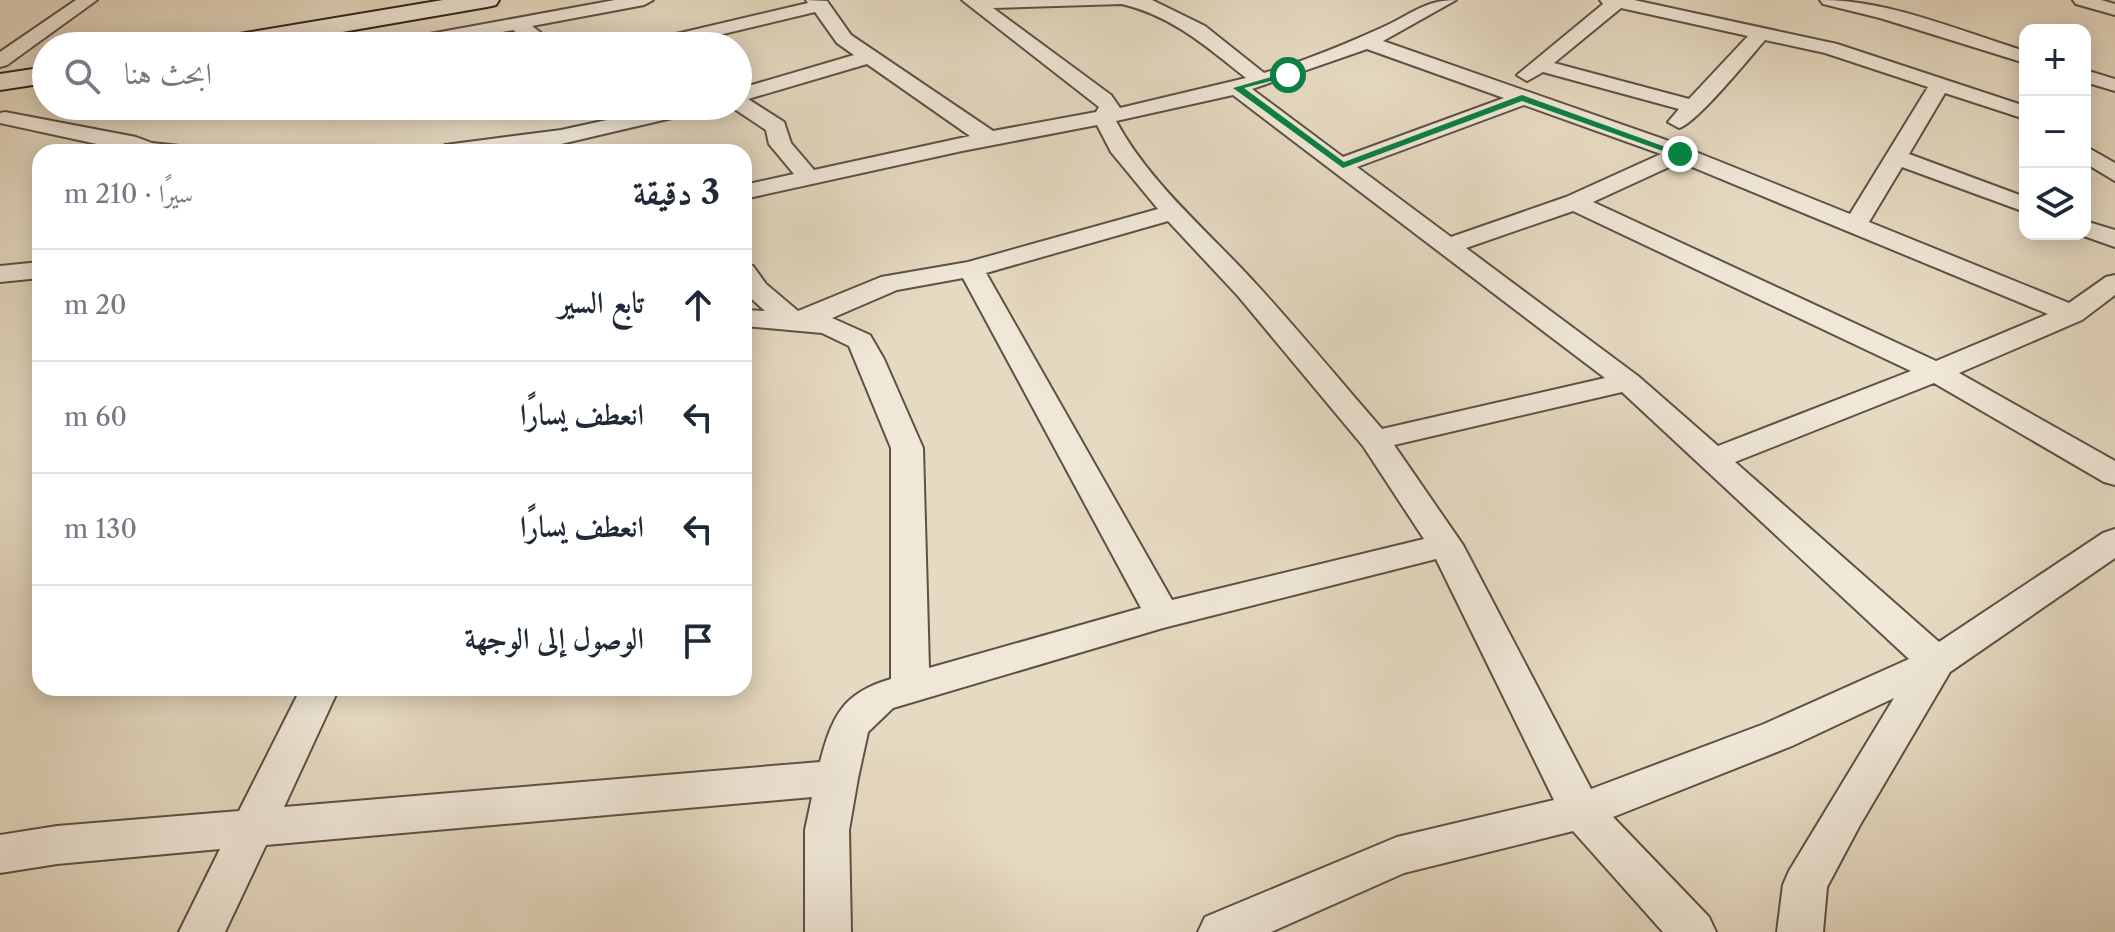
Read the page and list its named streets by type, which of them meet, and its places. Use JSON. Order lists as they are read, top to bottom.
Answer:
{
  "page": {
    "map_buttons": ["+", "−"],
    "search": "ابحث هنا",
    "heading": ["3 دقيقة", "سيرًا · 210 m"],
    "list": [
      ["تابع السير", "20 m"],
      ["انعطف يسارًا", "60 m"],
      ["انعطف يسارًا", "130 m"],
      "الوصول إلى الوجهة"
    ]
  }
}
